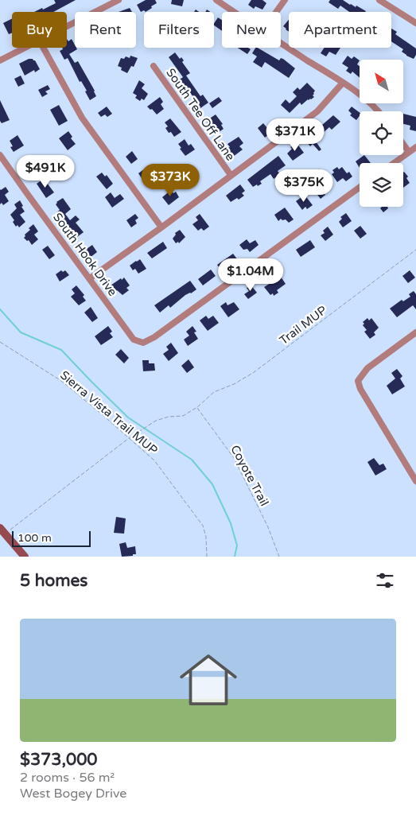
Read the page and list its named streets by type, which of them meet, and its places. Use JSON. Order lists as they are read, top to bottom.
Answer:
{
  "streets": {
    "street": ["South Tee Off Lane", "South Hook Drive"],
    "path": ["Trail MUP", "Sierra Vista Trail MUP", "Coyote Trail"]
  },
  "crossings": [
    ["Trail MUP", "Sierra Vista Trail MUP"],
    ["Trail MUP", "Coyote Trail"]
  ],
  "scale_bar": "100 m",
  "north": "top left",
  "page": {
    "chip": [
      "Buy",
      "Rent",
      "Filters",
      "New",
      "Apartment"
    ],
    "price": [
      "$371K",
      "$491K",
      "$373K",
      "$375K",
      "$1.04M"
    ],
    "scale": "100 m",
    "heading": "5 homes",
    "list": [
      {
        "name": "$373,000",
        "note": "2 rooms · 56 m² · West Bogey Drive"
      }
    ]
  }
}
